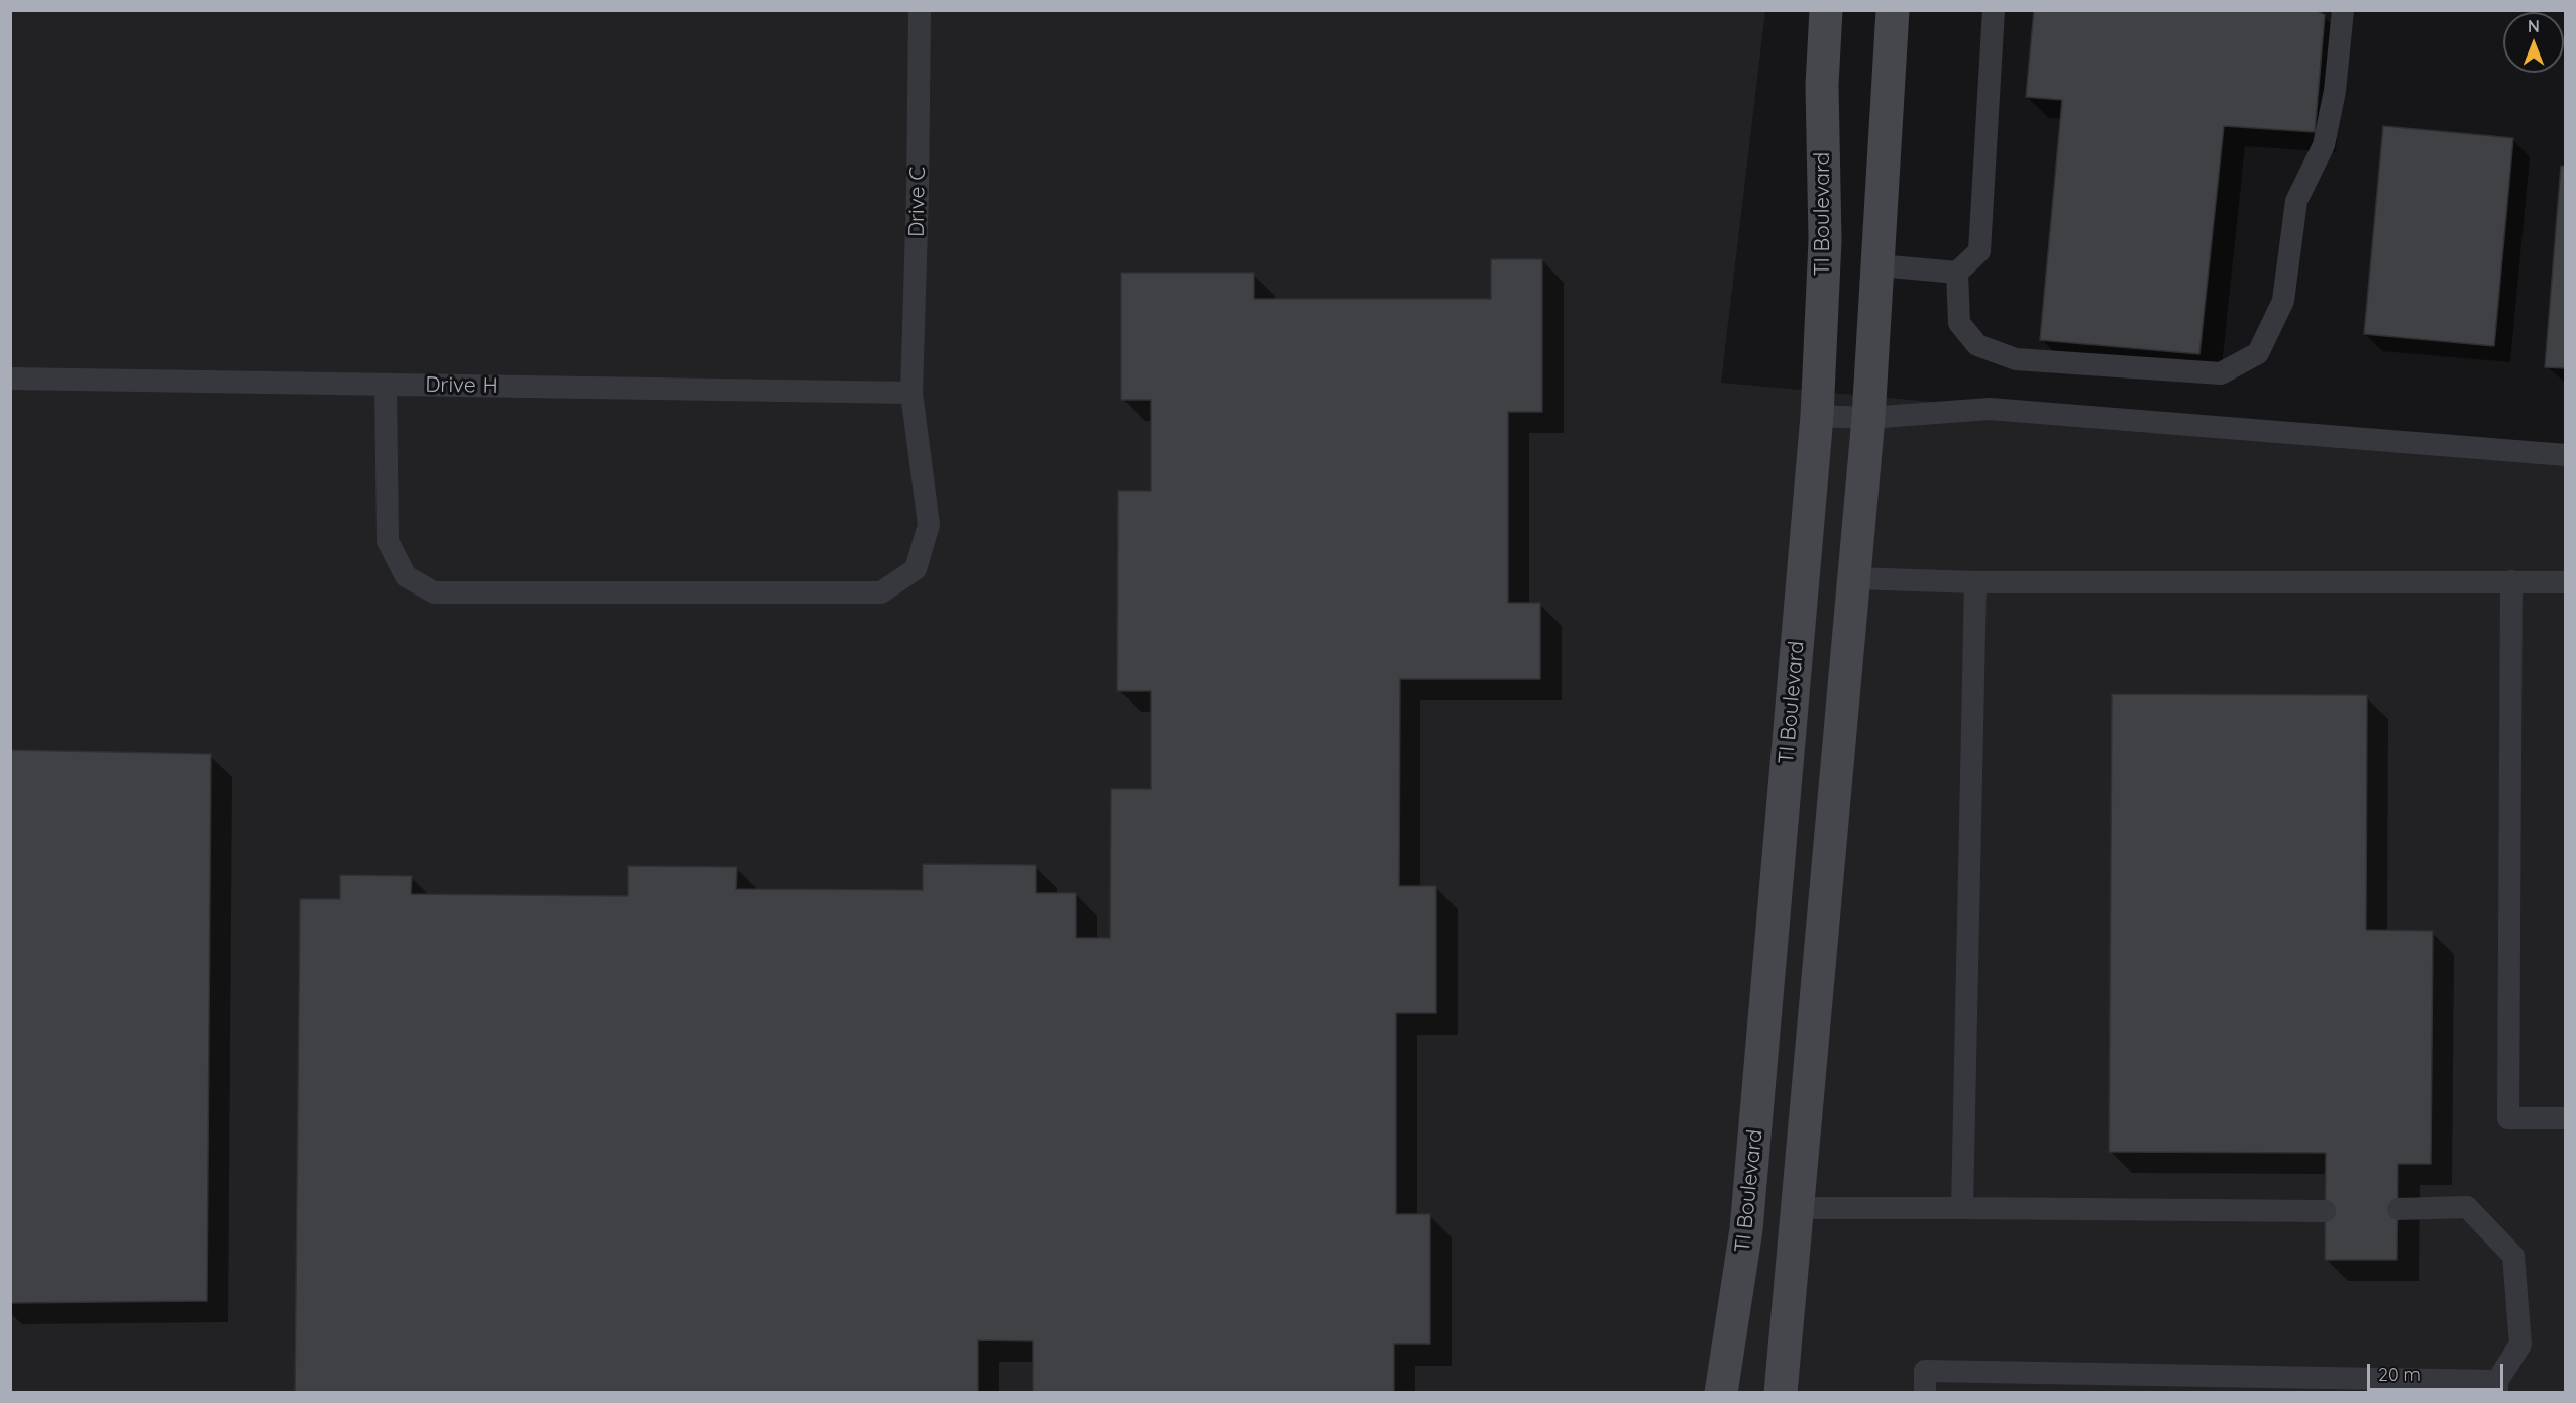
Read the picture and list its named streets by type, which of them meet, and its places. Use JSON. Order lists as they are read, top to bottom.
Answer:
{
  "streets": {
    "street": ["TI Boulevard"],
    "lane": ["Drive C", "Drive H"]
  },
  "crossings": [
    ["Drive C", "Drive H"]
  ],
  "scale_bar": "20 m",
  "north": "top"
}
